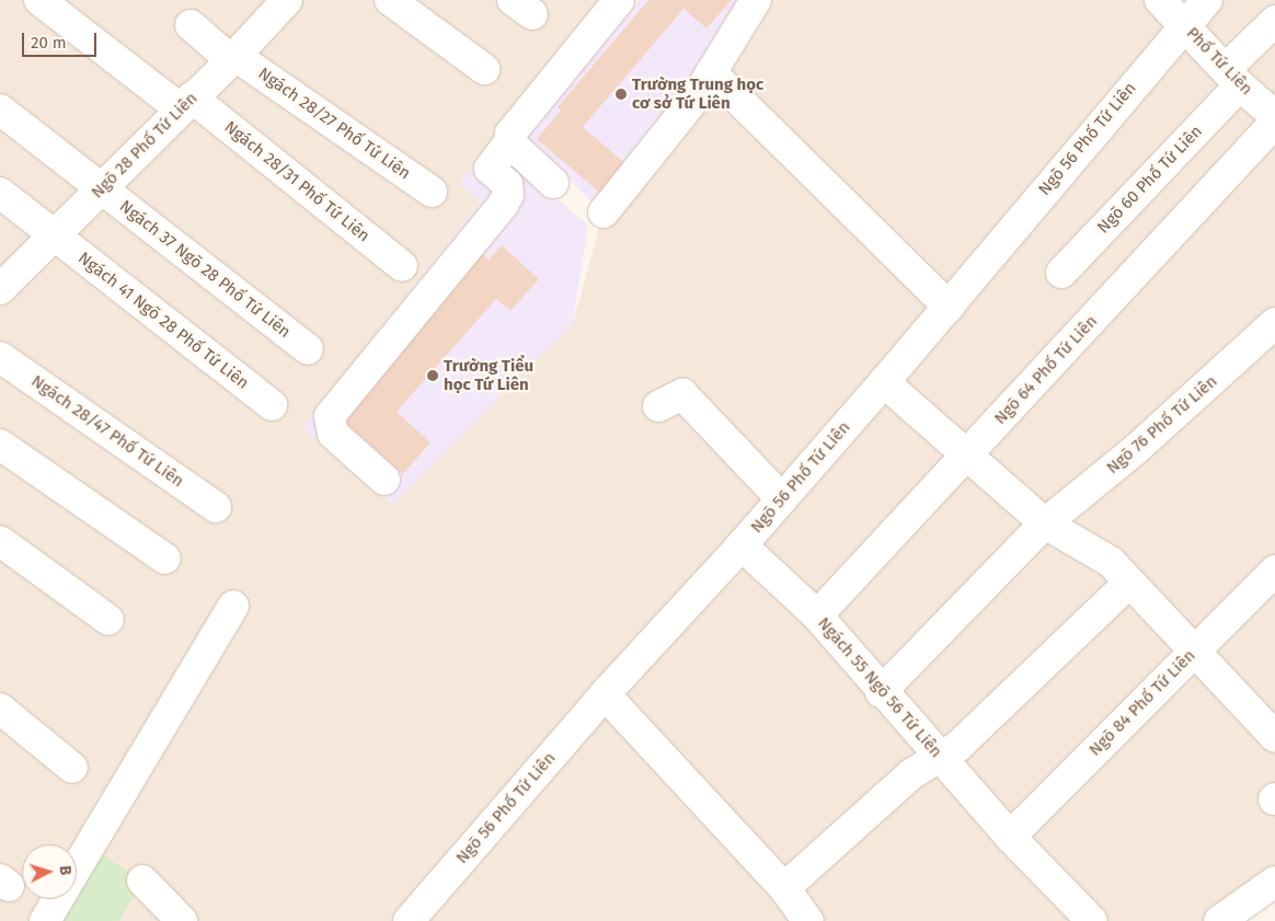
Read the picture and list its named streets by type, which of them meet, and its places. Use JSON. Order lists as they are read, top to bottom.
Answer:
{
  "streets": {
    "street": [
      "Phố Tứ Liên",
      "Ngách 28/27 Phố Tứ Liên",
      "Ngõ 56 Phố Tứ Liên",
      "Ngõ 28 Phố Tứ Liên",
      "Ngõ 60 Phố Tứ Liên",
      "Ngách 28/31 Phố Tứ Liên",
      "Ngách 37 Ngõ 28 Phố Tứ Liên",
      "Ngách 41 Ngõ 28 Phố Tứ Liên",
      "Ngõ 64 Phố Tứ Liên",
      "Ngõ 76 Phố Tứ Liên",
      "Ngách 28/47 Phố Tứ Liên",
      "Ngách 55 Ngõ 56 Tứ Liên",
      "Ngõ 84 Phố Tứ Liên"
    ]
  },
  "crossings": [
    ["Phố Tứ Liên", "Ngõ 56 Phố Tứ Liên"],
    ["Phố Tứ Liên", "Ngõ 60 Phố Tứ Liên"],
    ["Phố Tứ Liên", "Ngõ 64 Phố Tứ Liên"],
    ["Ngách 28/27 Phố Tứ Liên", "Ngõ 28 Phố Tứ Liên"],
    ["Ngõ 56 Phố Tứ Liên", "Ngách 55 Ngõ 56 Tứ Liên"],
    ["Ngõ 28 Phố Tứ Liên", "Ngách 28/31 Phố Tứ Liên"],
    ["Ngõ 28 Phố Tứ Liên", "Ngách 37 Ngõ 28 Phố Tứ Liên"],
    ["Ngõ 28 Phố Tứ Liên", "Ngách 41 Ngõ 28 Phố Tứ Liên"],
    ["Ngõ 64 Phố Tứ Liên", "Ngách 55 Ngõ 56 Tứ Liên"],
    ["Ngõ 76 Phố Tứ Liên", "Ngách 55 Ngõ 56 Tứ Liên"],
    ["Ngách 55 Ngõ 56 Tứ Liên", "Ngõ 84 Phố Tứ Liên"]
  ],
  "places": ["Trường Trung học cơ sở Tứ Liên", "Trường Tiểu học Tứ Liên"],
  "scale_bar": "20 m",
  "north": "right"
}
